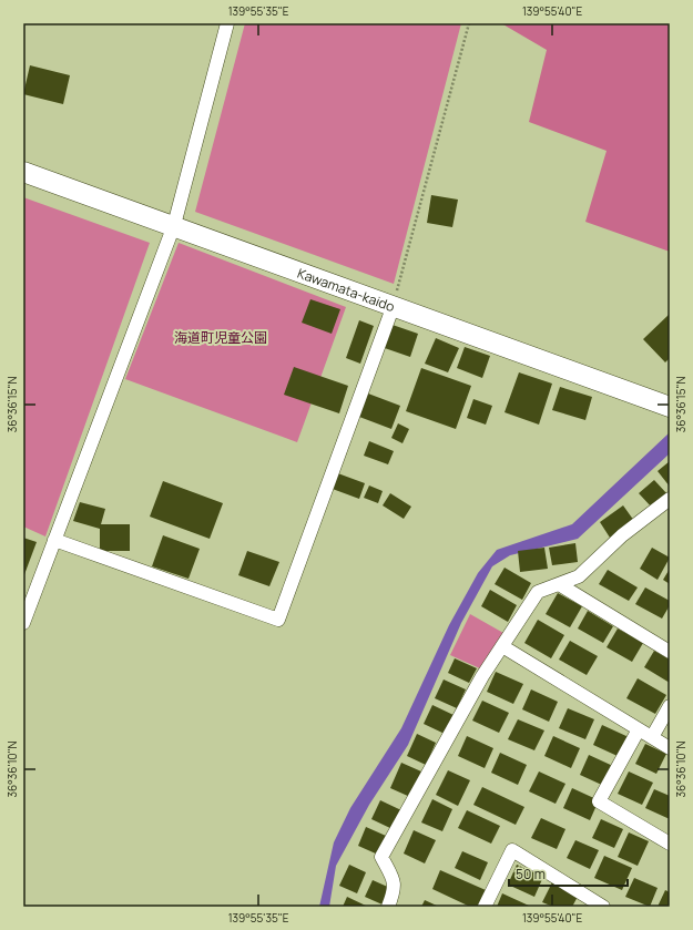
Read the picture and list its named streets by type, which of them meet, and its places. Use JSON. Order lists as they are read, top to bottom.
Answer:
{
  "streets": {
    "main road": ["Kawamata-kaido"]
  },
  "parks": ["海道町児童公園"],
  "scale_bar": "50 m",
  "coordinates": [
    "139°55'35\"E",
    "139°55'40\"E",
    "36°36'15\"N",
    "36°36'10\"N"
  ]
}
